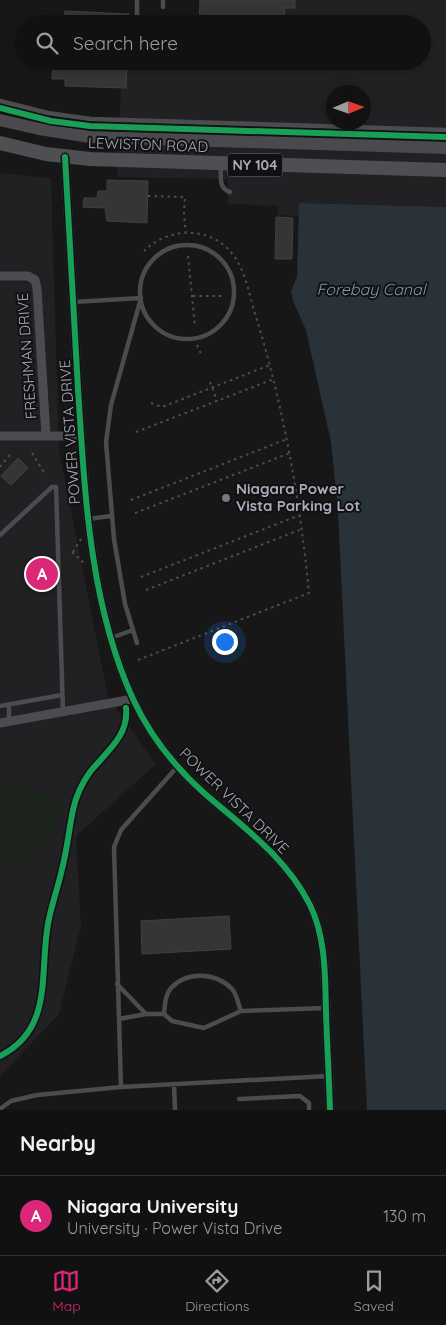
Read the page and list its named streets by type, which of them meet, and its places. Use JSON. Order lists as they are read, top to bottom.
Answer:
{
  "streets": {
    "main road": ["LEWISTON ROAD", "NY 104"],
    "street": ["FRESHMAN DRIVE", "POWER VISTA DRIVE"]
  },
  "crossings": [
    ["LEWISTON ROAD", "POWER VISTA DRIVE"]
  ],
  "water": ["Forebay Canal"],
  "places": ["Niagara Power Vista Parking Lot"],
  "north": "right",
  "page": {
    "search": "Search here",
    "pins": "A",
    "heading": "Nearby",
    "list": [
      {
        "mark": "A",
        "name": "Niagara University",
        "note": "University · Power Vista Drive",
        "value": "130 m"
      }
    ],
    "nav": ["Map", "Directions", "Saved"]
  }
}
